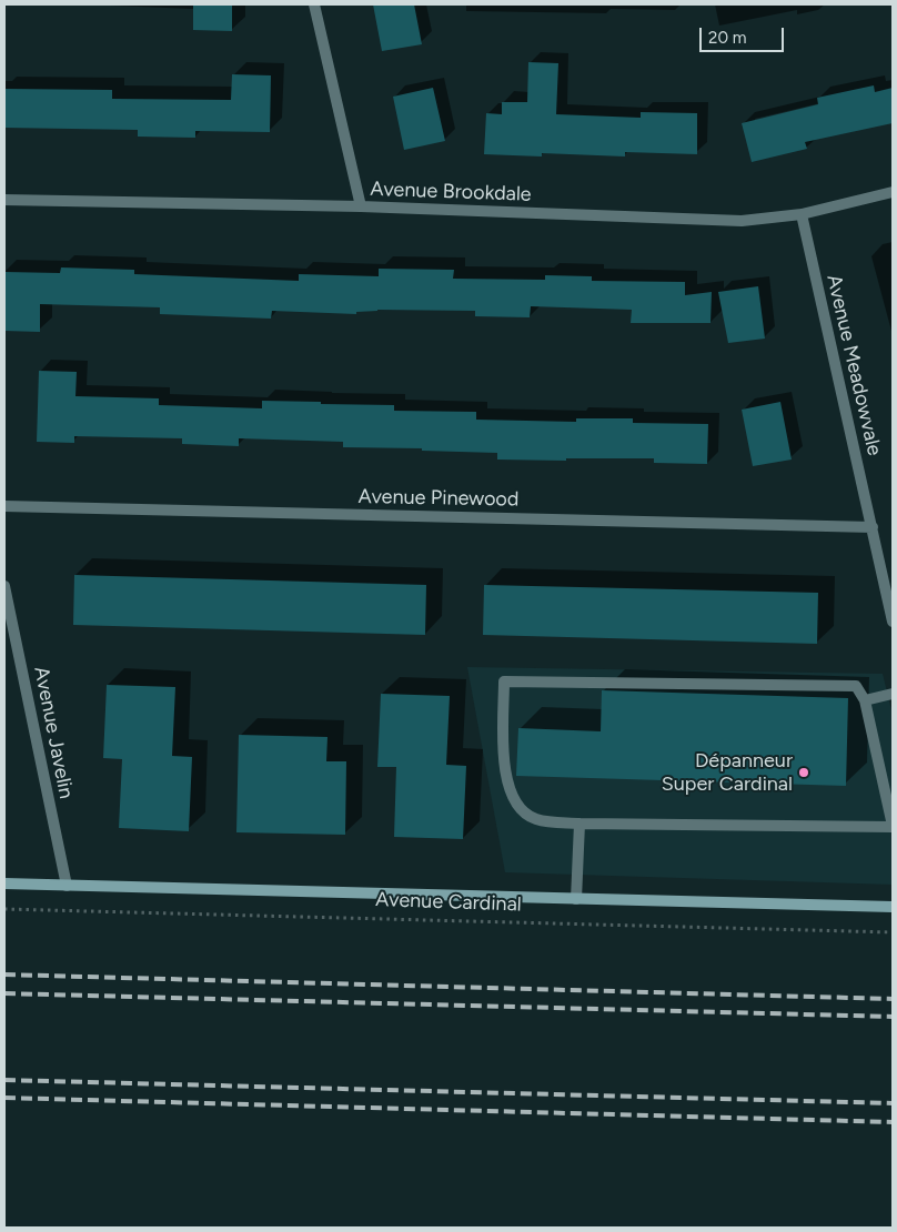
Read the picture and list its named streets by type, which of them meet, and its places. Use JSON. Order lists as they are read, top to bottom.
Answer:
{
  "streets": {
    "main road": ["Avenue Cardinal"],
    "street": [
      "Avenue Brookdale",
      "Avenue Meadowvale",
      "Avenue Pinewood",
      "Avenue Javelin"
    ]
  },
  "crossings": [
    ["Avenue Brookdale", "Avenue Meadowvale"],
    ["Avenue Meadowvale", "Avenue Pinewood"],
    ["Avenue Javelin", "Avenue Cardinal"]
  ],
  "places": ["Dépanneur Super Cardinal"],
  "scale_bar": "20 m"
}
